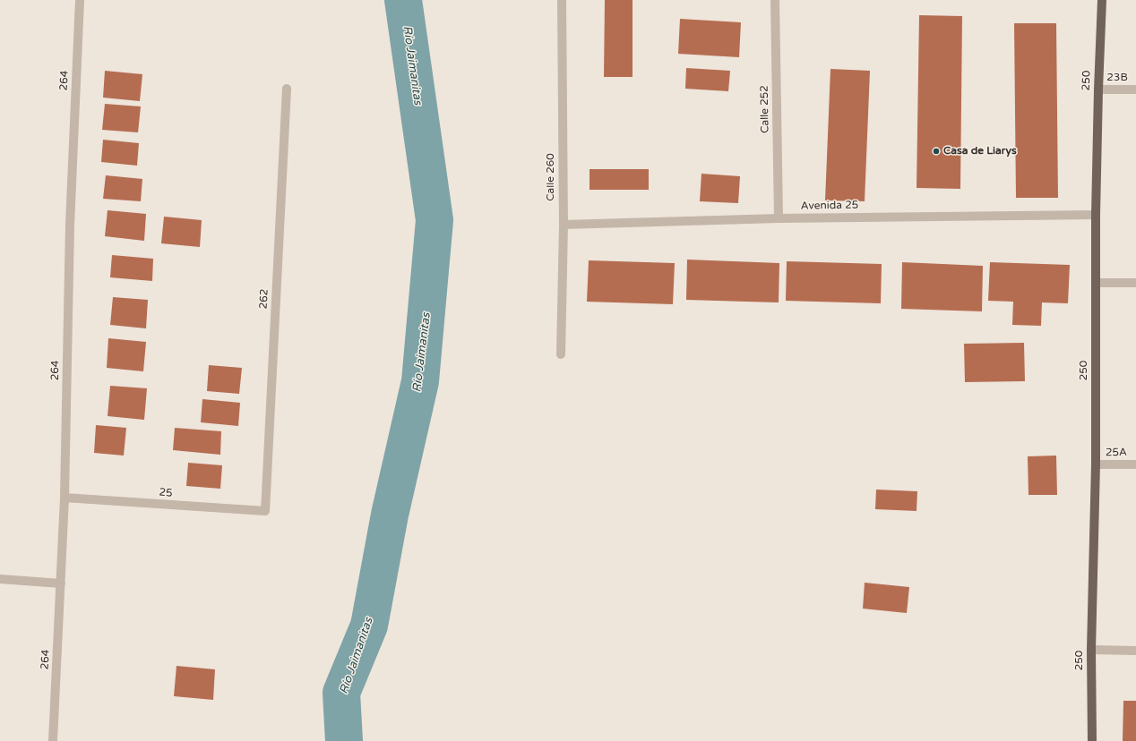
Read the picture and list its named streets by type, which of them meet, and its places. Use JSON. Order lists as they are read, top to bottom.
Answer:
{
  "streets": {
    "main road": ["250"],
    "street": [
      "23B",
      "264",
      "Calle 252",
      "Calle 260",
      "Avenida 25",
      "262",
      "25A",
      "25"
    ]
  },
  "crossings": [
    ["23B", "250"],
    ["264", "25"],
    ["250", "Avenida 25"],
    ["250", "25A"],
    ["Calle 252", "Avenida 25"],
    ["Calle 260", "Avenida 25"],
    ["262", "25"]
  ],
  "water": ["Río Jaimanitas"],
  "places": ["Casa de Liarys"]
}
